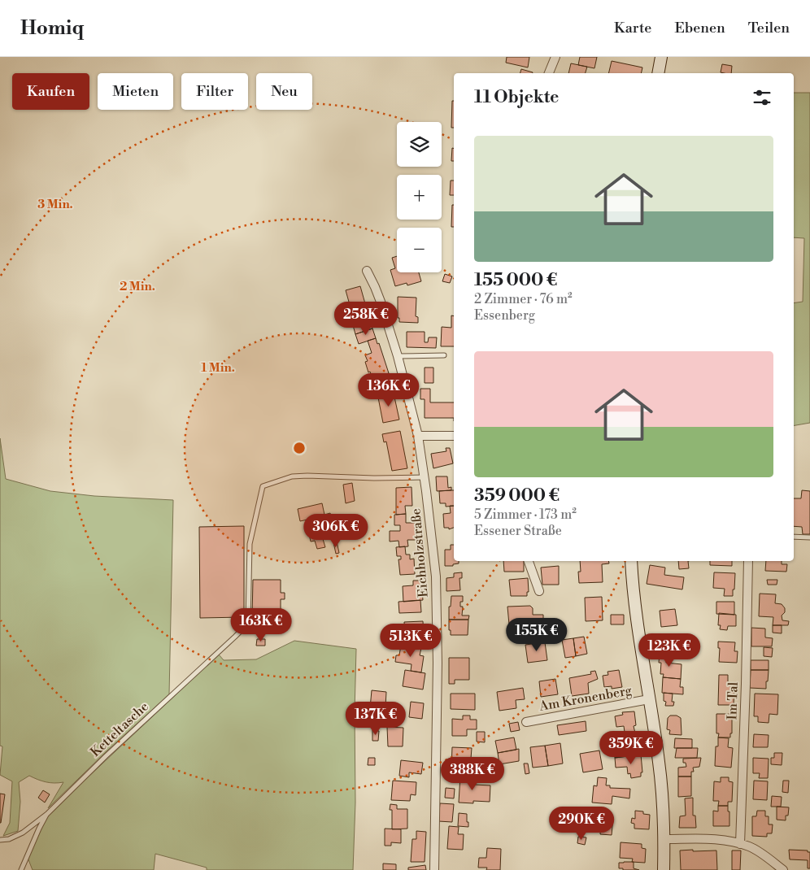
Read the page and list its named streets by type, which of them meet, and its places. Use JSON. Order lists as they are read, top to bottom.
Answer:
{
  "streets": {
    "street": ["Eichholzstraße", "Am Kronenberg", "Im Tal"],
    "lane": ["Ketteltasche"]
  },
  "crossings": [
    ["Eichholzstraße", "Ketteltasche"]
  ],
  "page": {
    "header": "Homiq",
    "nav": ["Karte", "Ebenen", "Teilen"],
    "chip": [
      "Kaufen",
      "Mieten",
      "Filter",
      "Neu"
    ],
    "heading": "11 Objekte",
    "map_buttons": ["+", "−"],
    "list": [
      {
        "name": "155 000 €",
        "note": "2 Zimmer · 76 m² · Essenberg"
      },
      {
        "name": "359 000 €",
        "note": "5 Zimmer · 173 m² · Essener Straße"
      }
    ],
    "price": [
      "258K €",
      "136K €",
      "306K €",
      "163K €",
      "155K €",
      "513K €",
      "123K €",
      "137K €",
      "359K €",
      "388K €",
      "290K €"
    ]
  },
  "rings": ["3 Min.", "2 Min.", "1 Min."]
}
